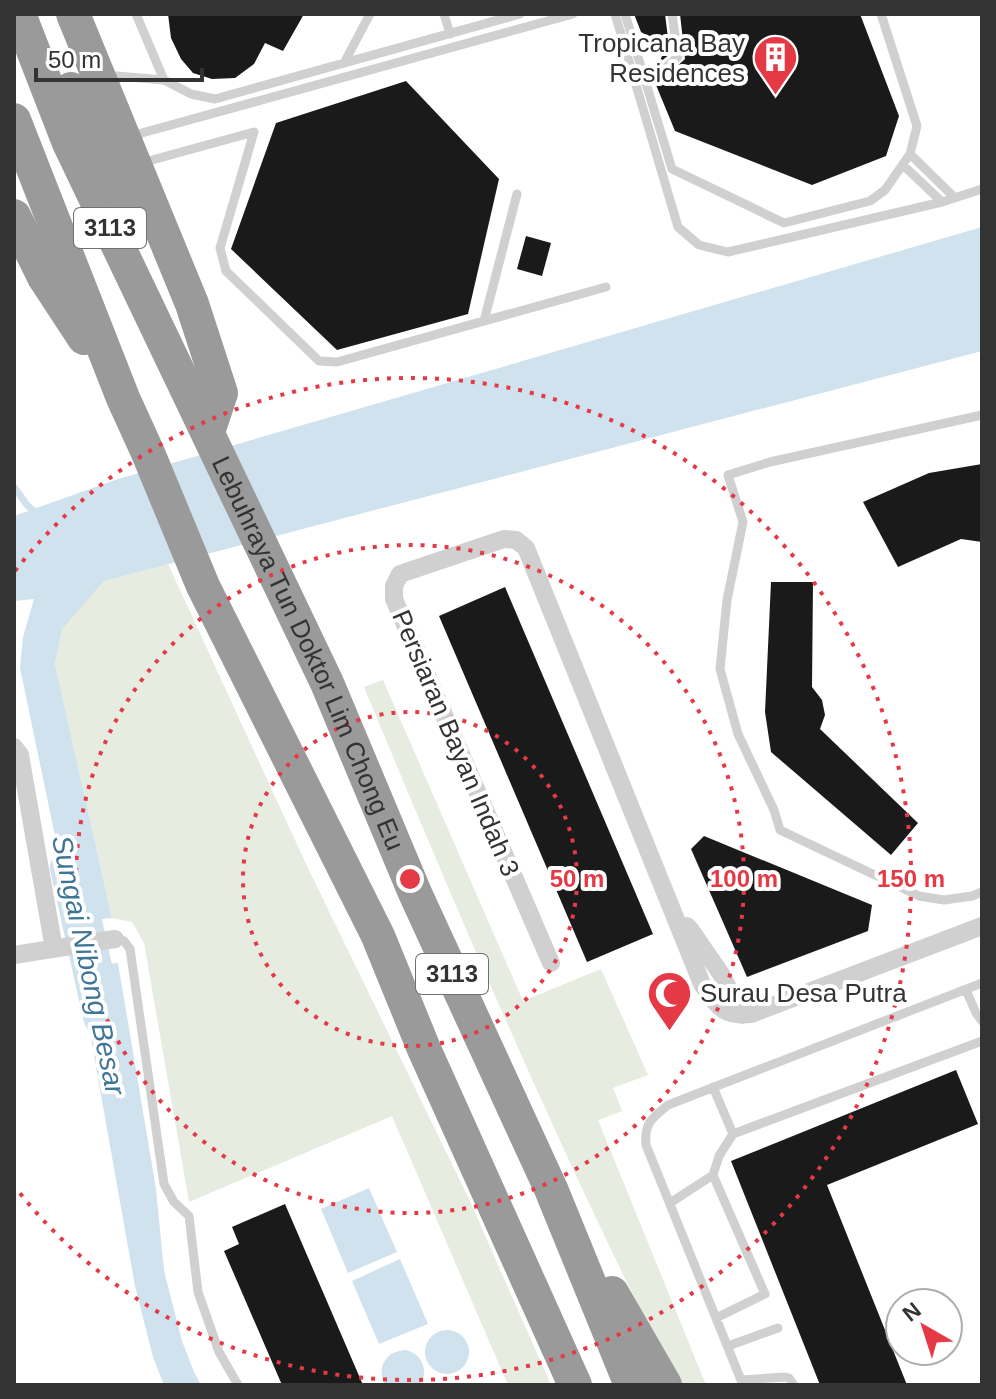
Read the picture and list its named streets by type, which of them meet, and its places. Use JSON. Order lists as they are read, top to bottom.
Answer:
{
  "streets": {
    "highway": ["3113", "Lebuhraya Tun Doktor Lim Chong Eu"],
    "street": ["Persiaran Bayan Indah 3"]
  },
  "water": ["Sungai Nibong Besar"],
  "places": {
    "building": ["Tropicana Bay Residences"],
    "mosque": ["Surau Desa Putra"]
  },
  "scale_bar": "50 m",
  "north": "top left",
  "rings": ["50 m", "100 m", "150 m"]
}
